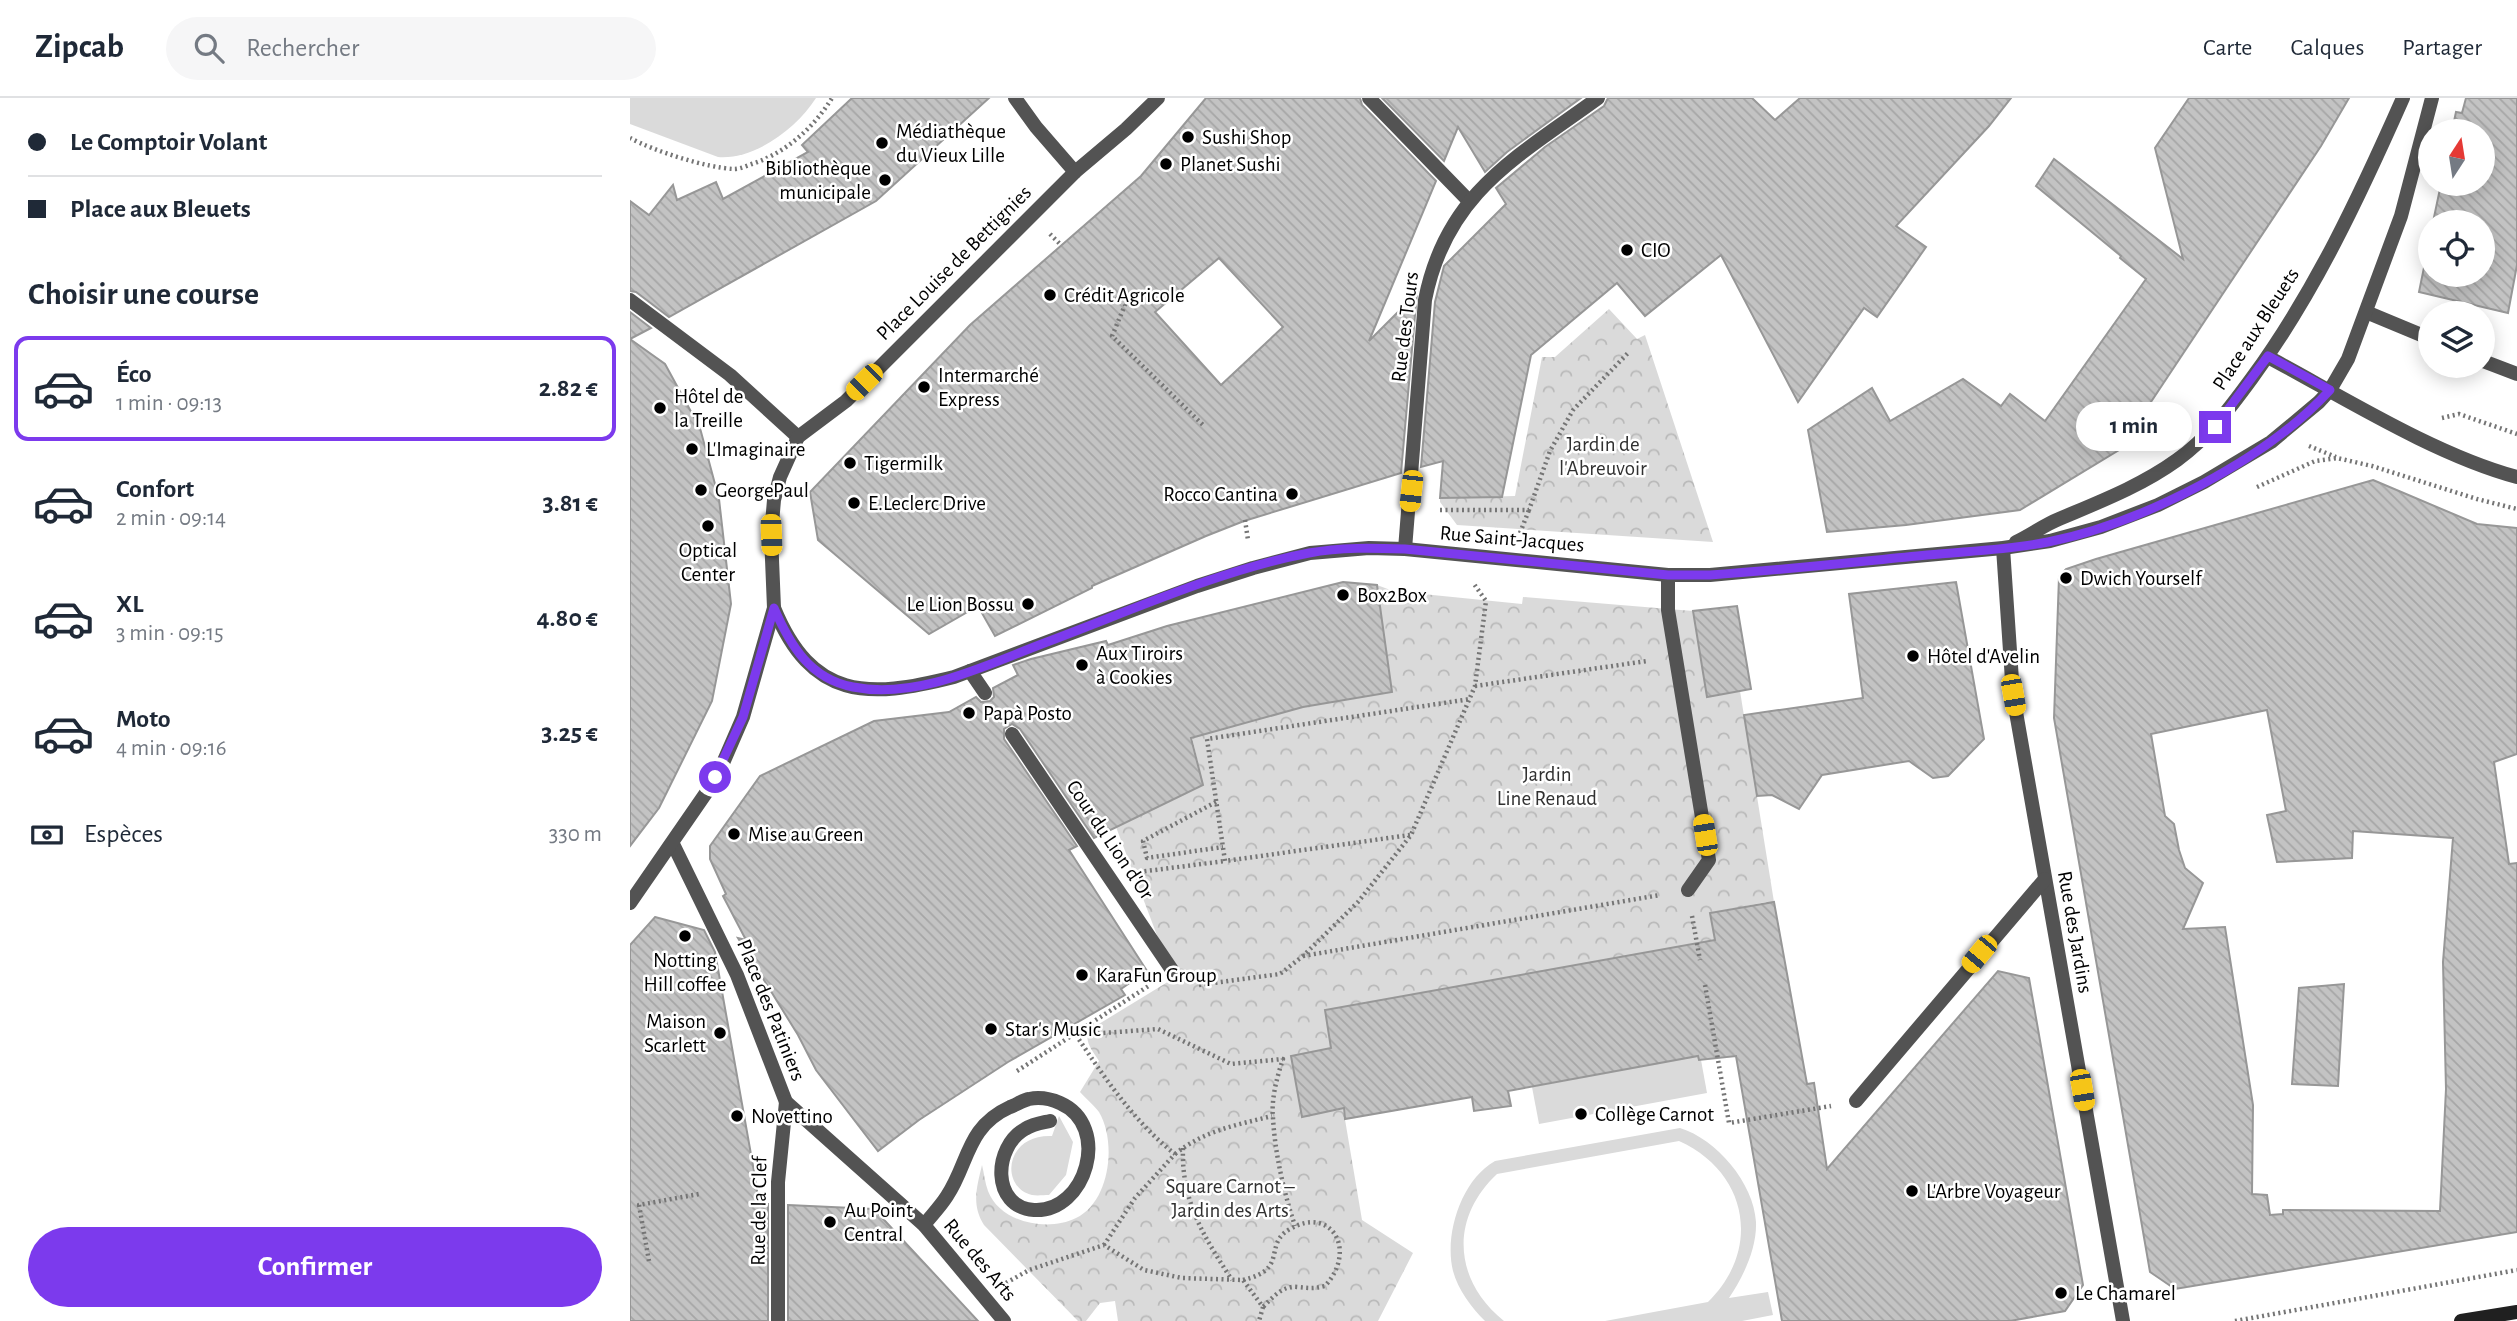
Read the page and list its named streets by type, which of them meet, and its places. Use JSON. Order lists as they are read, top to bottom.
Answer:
{
  "streets": {
    "street": [
      "Place Louise de Bettignies",
      "Rue des Tours",
      "Place aux Bleuets",
      "Rue Saint-Jacques",
      "Cour du Lion d'Or",
      "Rue des Jardins",
      "Place des Patiniers",
      "Rue de la Clef",
      "Rue des Arts"
    ]
  },
  "crossings": [
    ["Place Louise de Bettignies", "Rue Saint-Jacques"],
    ["Rue des Tours", "Rue Saint-Jacques"],
    ["Place aux Bleuets", "Rue Saint-Jacques"],
    ["Place aux Bleuets", "Rue des Jardins"],
    ["Rue Saint-Jacques", "Rue des Jardins"],
    ["Place des Patiniers", "Rue de la Clef"],
    ["Place des Patiniers", "Rue des Arts"]
  ],
  "parks": ["Jardin de l'Abreuvoir", "Jardin Line Renaud", "Square Carnot – Jardin des Arts"],
  "places": [
    "Sushi Shop",
    "Médiathèque du Vieux Lille",
    "Planet Sushi",
    "Bibliothèque municipale",
    "CIO",
    "Crédit Agricole",
    "Intermarché Express",
    "Hôtel de la Treille",
    "L'Imaginaire",
    "Tigermilk",
    "GeorgePaul",
    "Rocco Cantina",
    "E.Leclerc Drive",
    "Optical Center",
    "Dwich Yourself",
    "Box2Box",
    "Le Lion Bossu",
    "Hôtel d'Avelin",
    "Aux Tiroirs à Cookies",
    "Papà Posto",
    "Mise au Green",
    "Notting Hill coffee",
    "KaraFun Group",
    "Star's Music",
    "Maison Scarlett",
    "Collège Carnot",
    "Novettino",
    "L'Arbre Voyageur",
    "Au Point Central",
    "Le Chamarel"
  ],
  "north": "top",
  "page": {
    "header": "Zipcab",
    "search": "Rechercher",
    "nav": ["Carte", "Calques", "Partager"],
    "banner": ["Le Comptoir Volant", "Place aux Bleuets"],
    "heading": "Choisir une course",
    "list": [
      {
        "name": "Éco",
        "note": "1 min · 09:13",
        "value": "2.82 €"
      },
      {
        "name": "Confort",
        "note": "2 min · 09:14",
        "value": "3.81 €"
      },
      {
        "name": "XL",
        "note": "3 min · 09:15",
        "value": "4.80 €"
      },
      {
        "name": "Moto",
        "note": "4 min · 09:16",
        "value": "3.25 €"
      }
    ],
    "bubble": "1 min",
    "pay": ["Espèces", "330 m"],
    "buttons": "Confirmer"
  }
}
